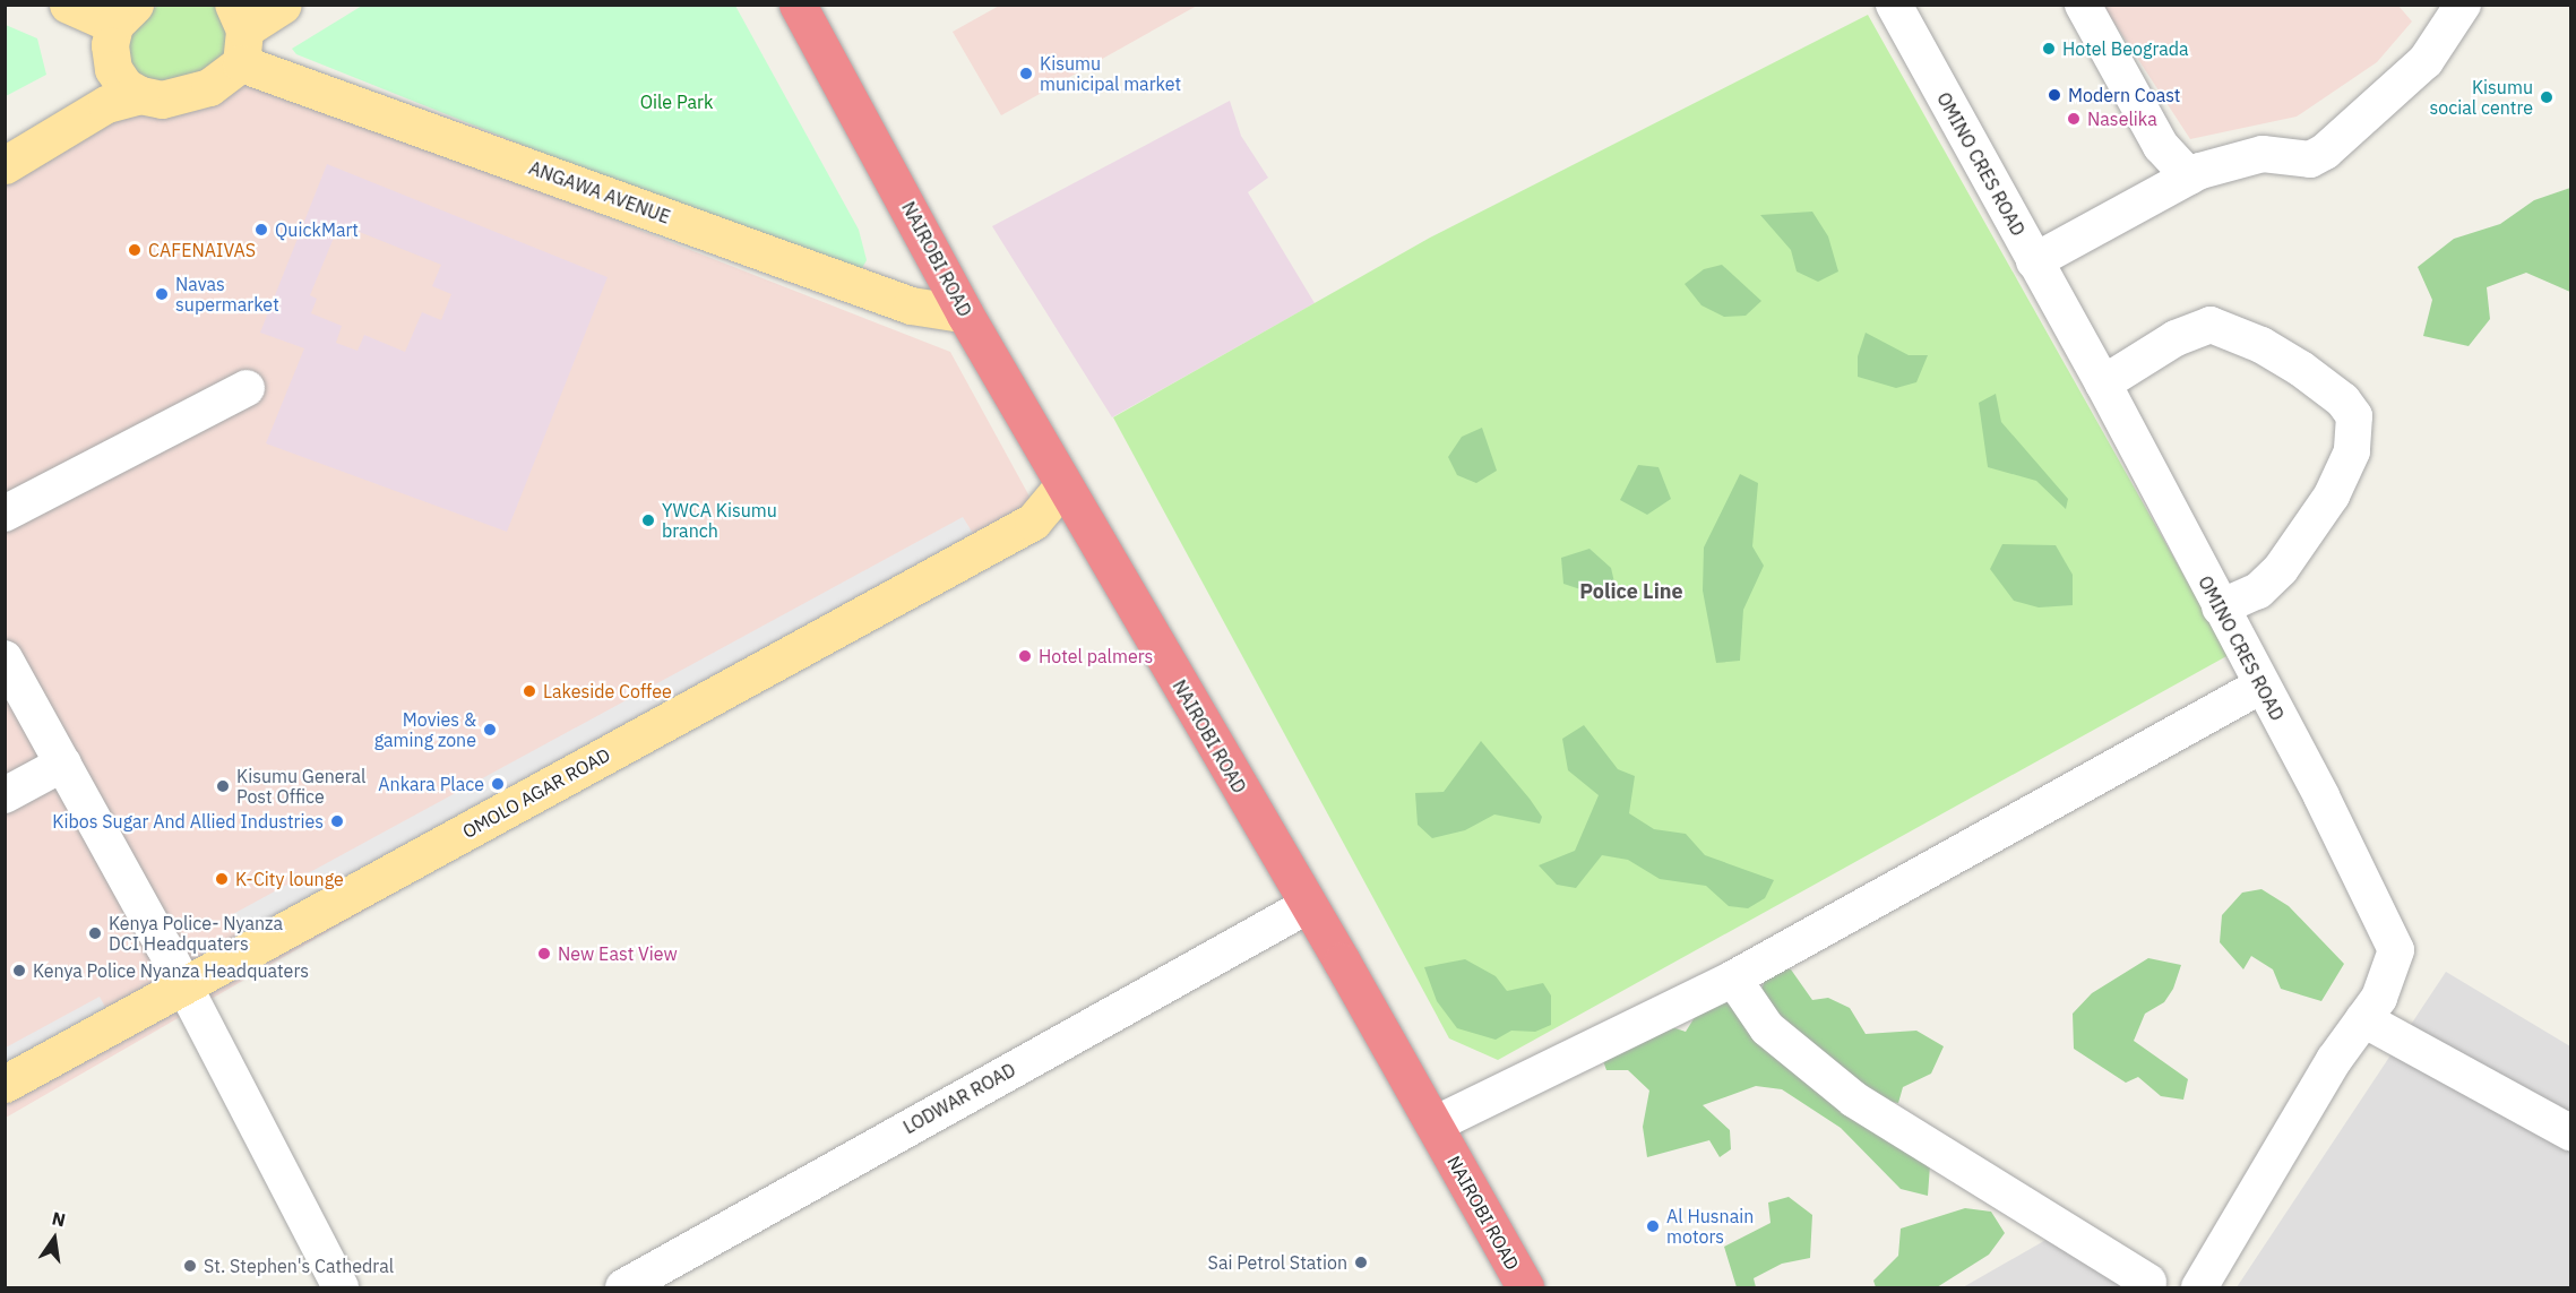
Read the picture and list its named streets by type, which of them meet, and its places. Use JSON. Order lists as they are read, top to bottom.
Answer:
{
  "streets": {
    "highway": ["NAIROBI ROAD"],
    "main road": ["ANGAWA AVENUE", "OMOLO AGAR ROAD"],
    "street": ["OMINO CRES ROAD", "LODWAR ROAD"]
  },
  "crossings": [
    ["ANGAWA AVENUE", "NAIROBI ROAD"],
    ["NAIROBI ROAD", "OMOLO AGAR ROAD"],
    ["NAIROBI ROAD", "LODWAR ROAD"]
  ],
  "districts": ["Police Line"],
  "parks": ["Oile Park"],
  "places": [
    "Hotel Beograda",
    "Kisumu municipal market",
    "Modern Coast",
    "Kisumu social centre",
    "Naselika",
    "QuickMart",
    "CAFENAIVAS",
    "Navas supermarket",
    "YWCA Kisumu branch",
    "Hotel palmers",
    "Lakeside Coffee",
    "Movies & gaming zone",
    "Ankara Place",
    "Kisumu General Post Office",
    "Kibos Sugar And Allied Industries",
    "K-City lounge",
    "Kenya Police- Nyanza DCI Headquaters",
    "New East View",
    "Kenya Police Nyanza Headquaters",
    "Al Husnain motors",
    "Sai Petrol Station",
    "St. Stephen's Cathedral"
  ],
  "north": "top"
}
